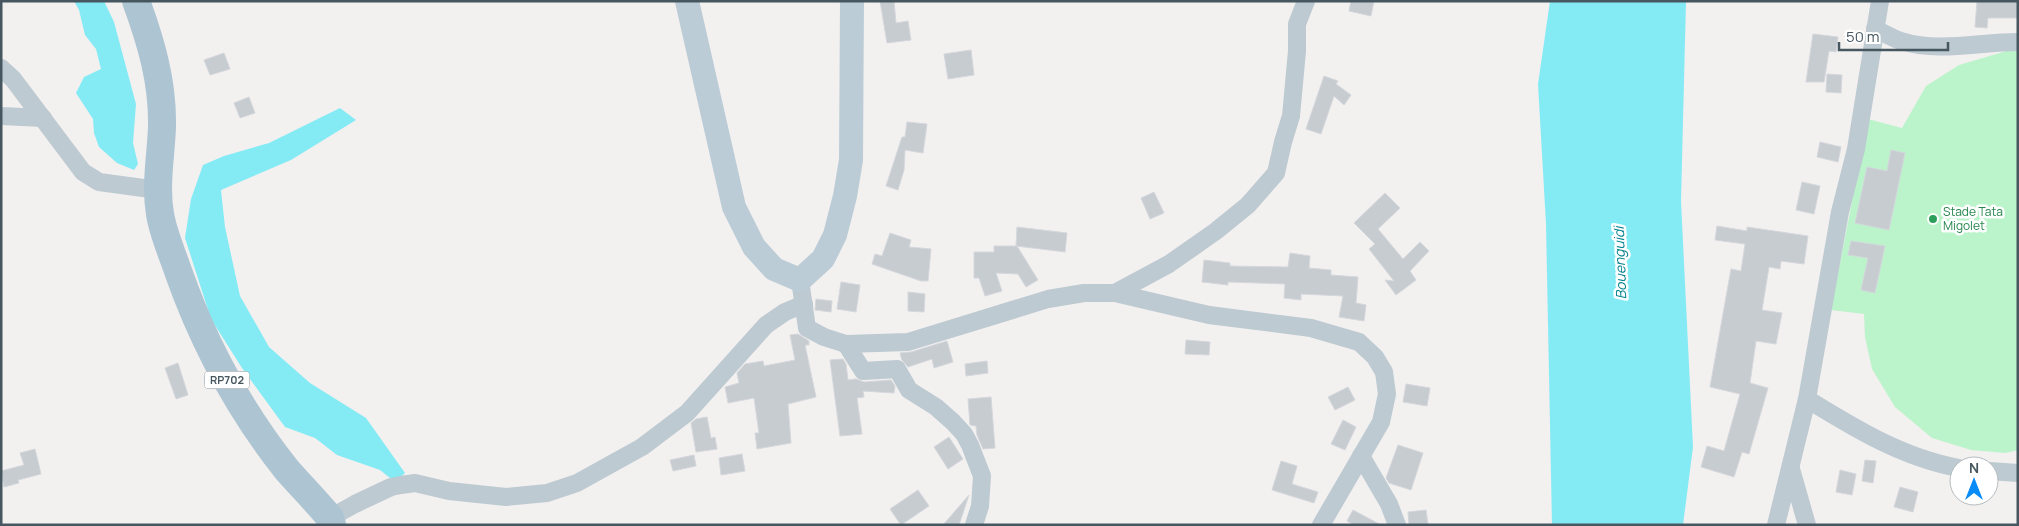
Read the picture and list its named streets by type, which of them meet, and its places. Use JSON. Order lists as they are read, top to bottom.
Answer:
{
  "streets": {
    "main road": ["RP702"]
  },
  "water": ["Bouenguidi"],
  "places": ["Stade Tata Migolet"],
  "scale_bar": "50 m",
  "north": "top"
}
